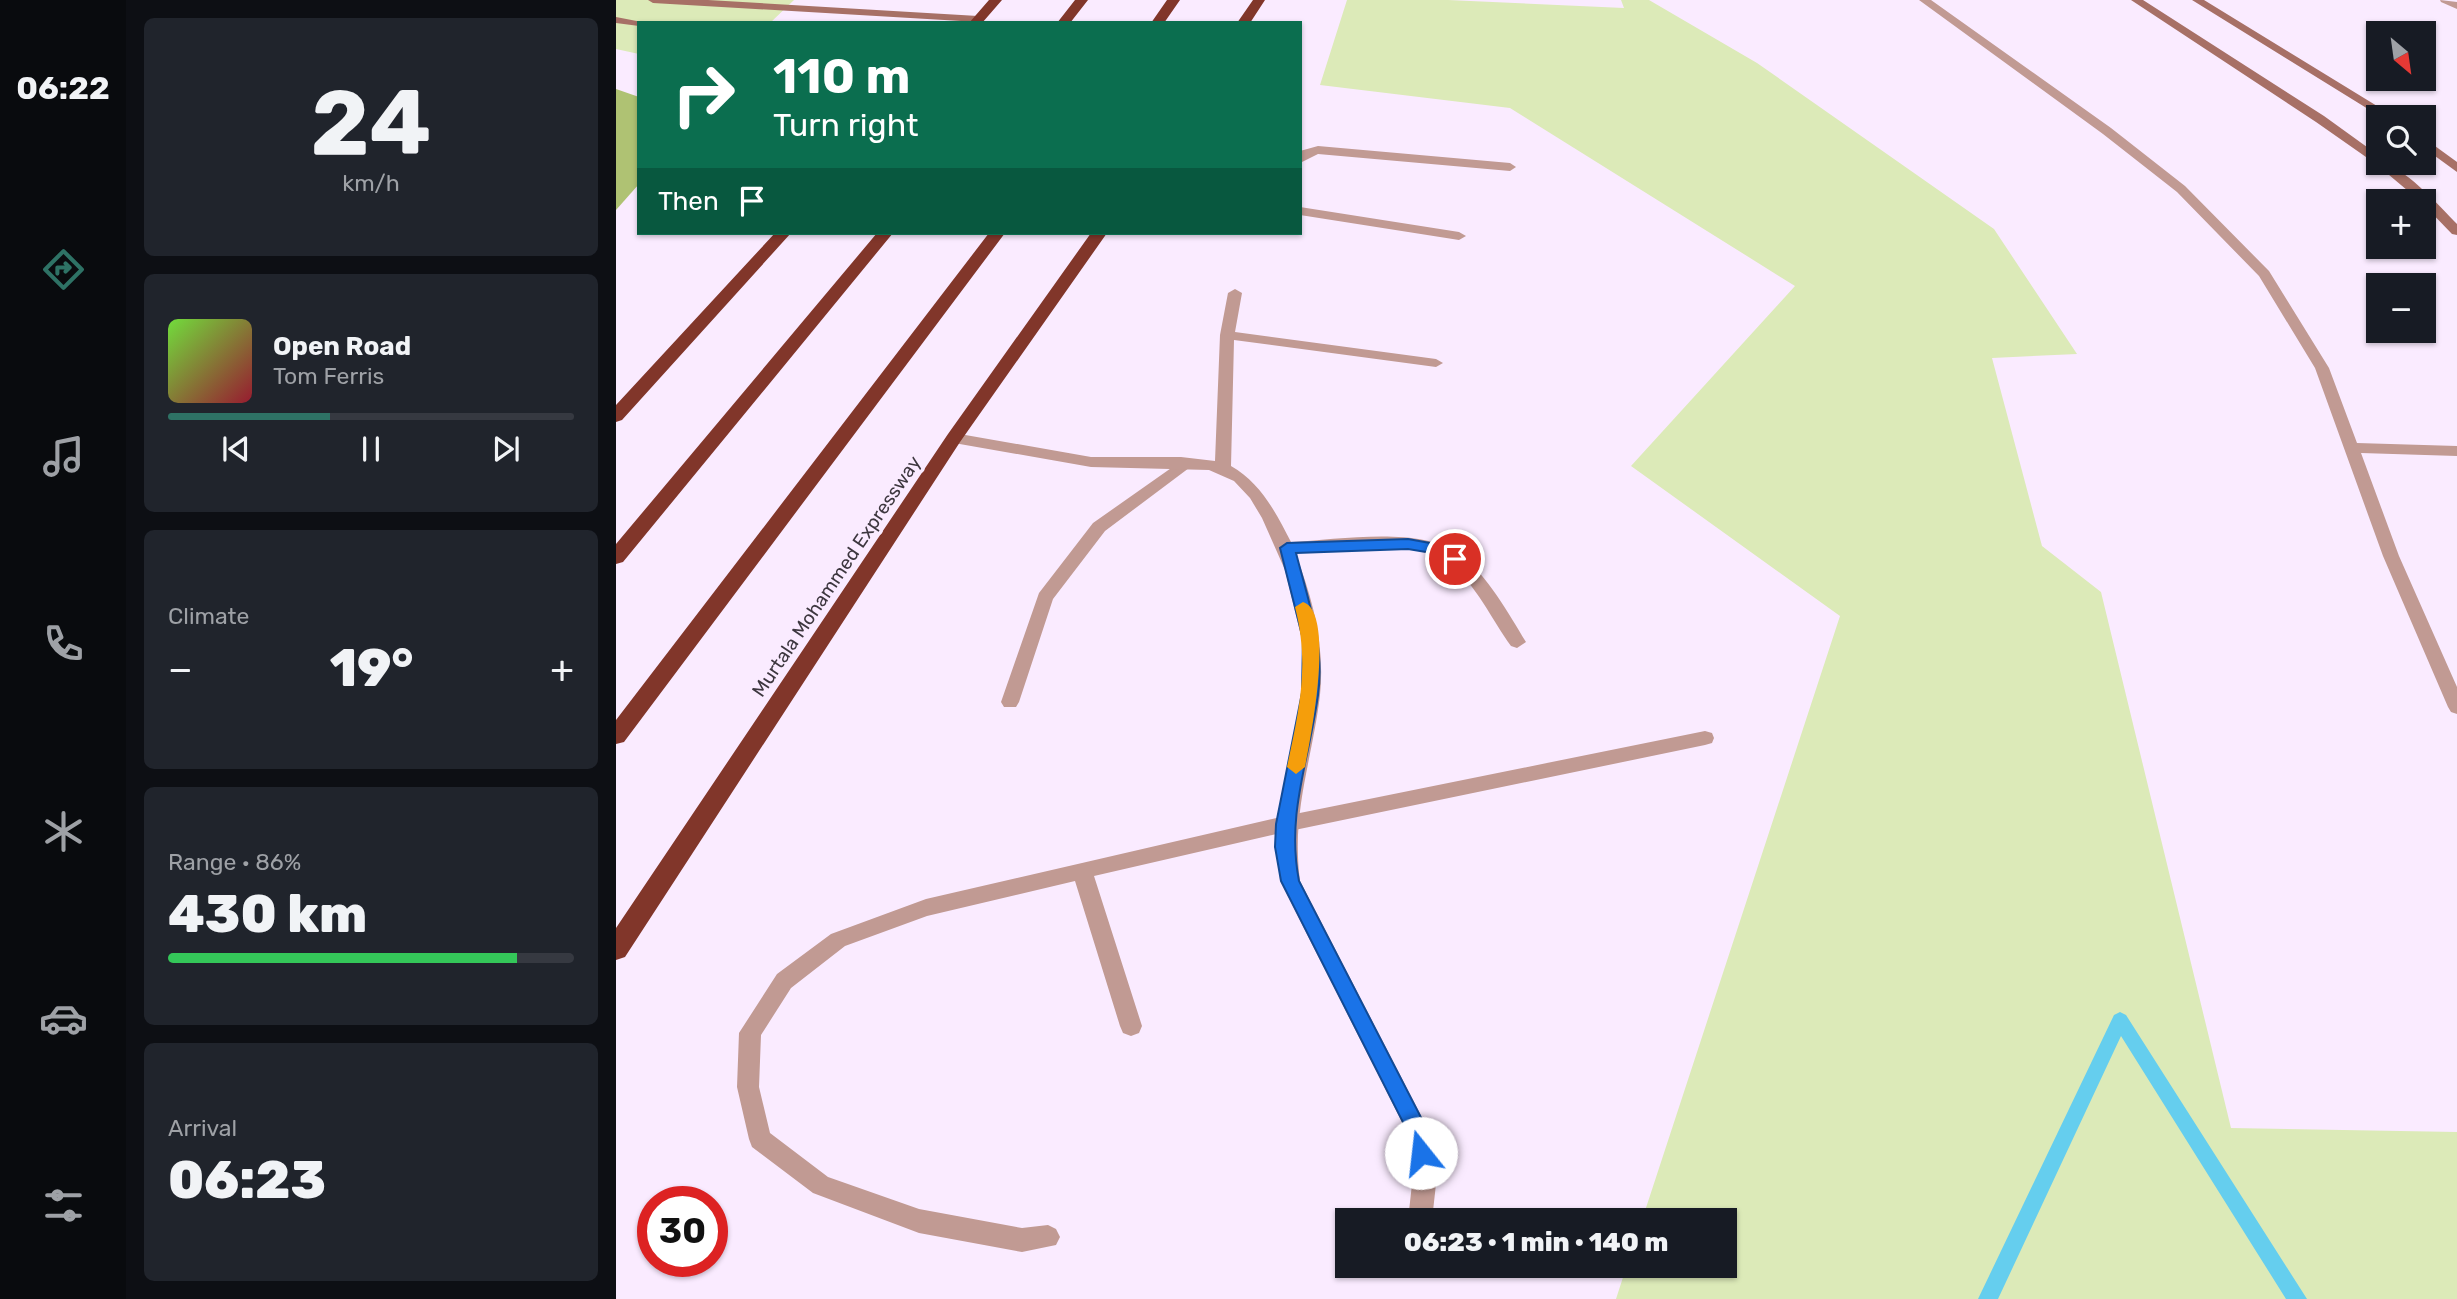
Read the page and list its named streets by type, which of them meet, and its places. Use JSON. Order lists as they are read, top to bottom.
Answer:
{
  "streets": {
    "highway": ["Murtala Mohammed Expressway"]
  },
  "north": "bottom right",
  "page": {
    "tabs": "06:22",
    "tile": [
      ["24", "km/h"],
      "Climate",
      ["Range · 86%", "430 km"],
      ["Arrival", "06:23"]
    ],
    "map_buttons": ["+", "−"],
    "turn": ["110 m", "Turn right"],
    "then": "Then",
    "song": ["Open Road", "Tom Ferris"],
    "heat": ["−", "19°", "+"],
    "limit": "30",
    "trip": "06:23 · 1 min · 140 m"
  }
}
